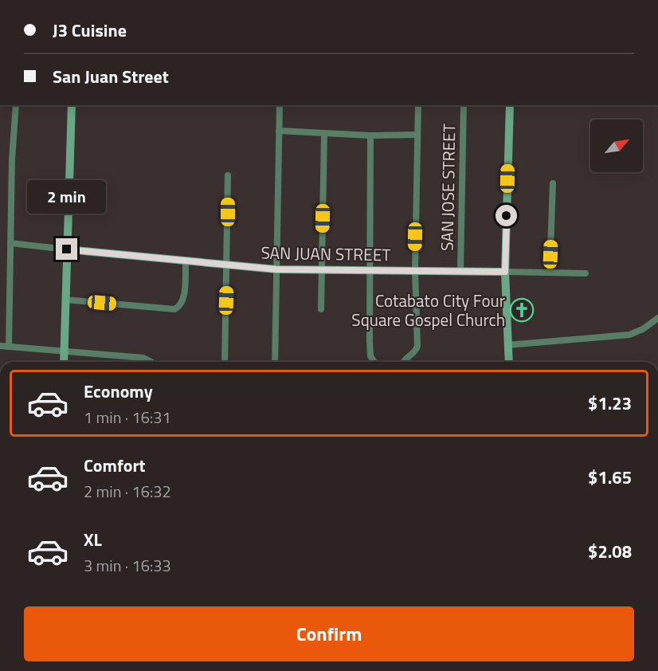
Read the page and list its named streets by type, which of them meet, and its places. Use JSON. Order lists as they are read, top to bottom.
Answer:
{
  "streets": {
    "street": ["SAN JOSE STREET", "SAN JUAN STREET"]
  },
  "crossings": [
    ["SAN JOSE STREET", "SAN JUAN STREET"]
  ],
  "places": {
    "church": ["Cotabato City Four Square Gospel Church"]
  },
  "north": "top right",
  "page": {
    "banner": ["J3 Cuisine", "San Juan Street"],
    "bubble": "2 min",
    "list": [
      {
        "name": "Economy",
        "note": "1 min · 16:31",
        "value": "$1.23"
      },
      {
        "name": "Comfort",
        "note": "2 min · 16:32",
        "value": "$1.65"
      },
      {
        "name": "XL",
        "note": "3 min · 16:33",
        "value": "$2.08"
      }
    ],
    "buttons": "Confirm"
  }
}
